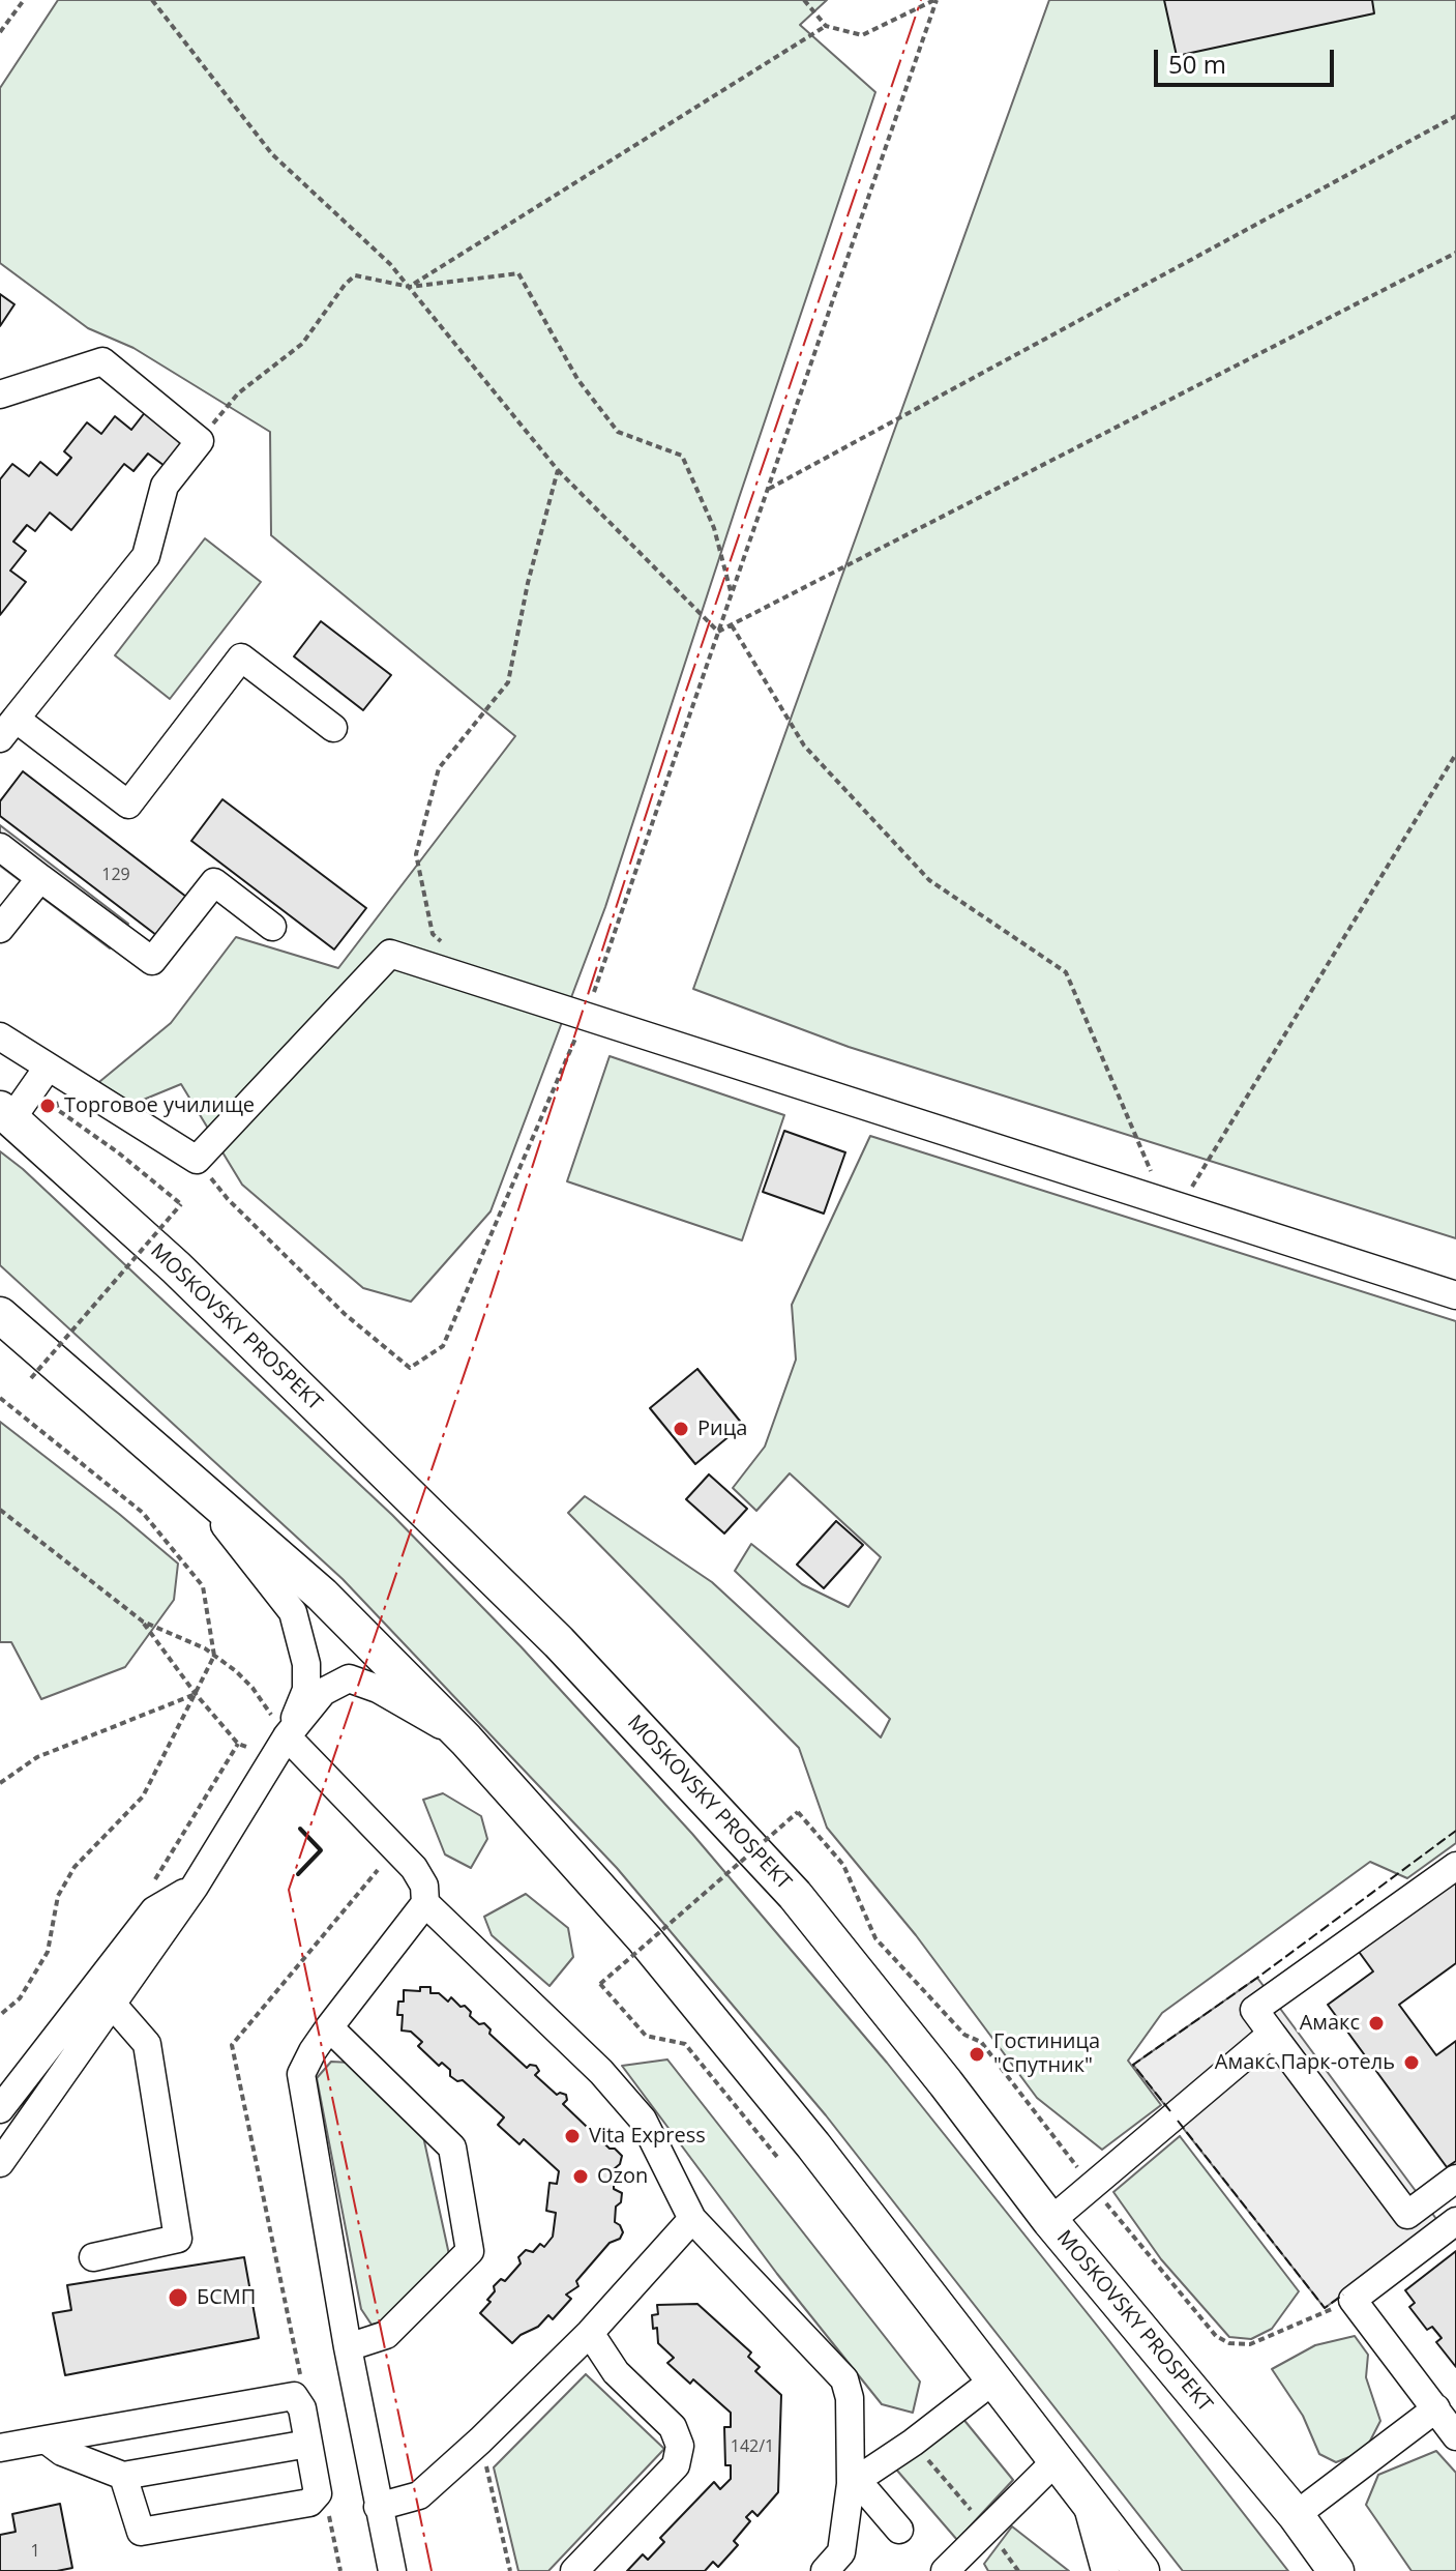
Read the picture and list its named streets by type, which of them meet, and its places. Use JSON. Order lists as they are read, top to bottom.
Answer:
{
  "streets": {
    "main road": ["MOSKOVSKY PROSPEKT"]
  },
  "places": [
    "Торговое училище",
    "Рица",
    "Амакс",
    "Гостиница \"Спутник\"",
    "Амакс Парк-отель",
    "Vita Express",
    "Ozon",
    "БСМП"
  ],
  "house_numbers": ["129", "142/1", "1"],
  "scale_bar": "50 m"
}
